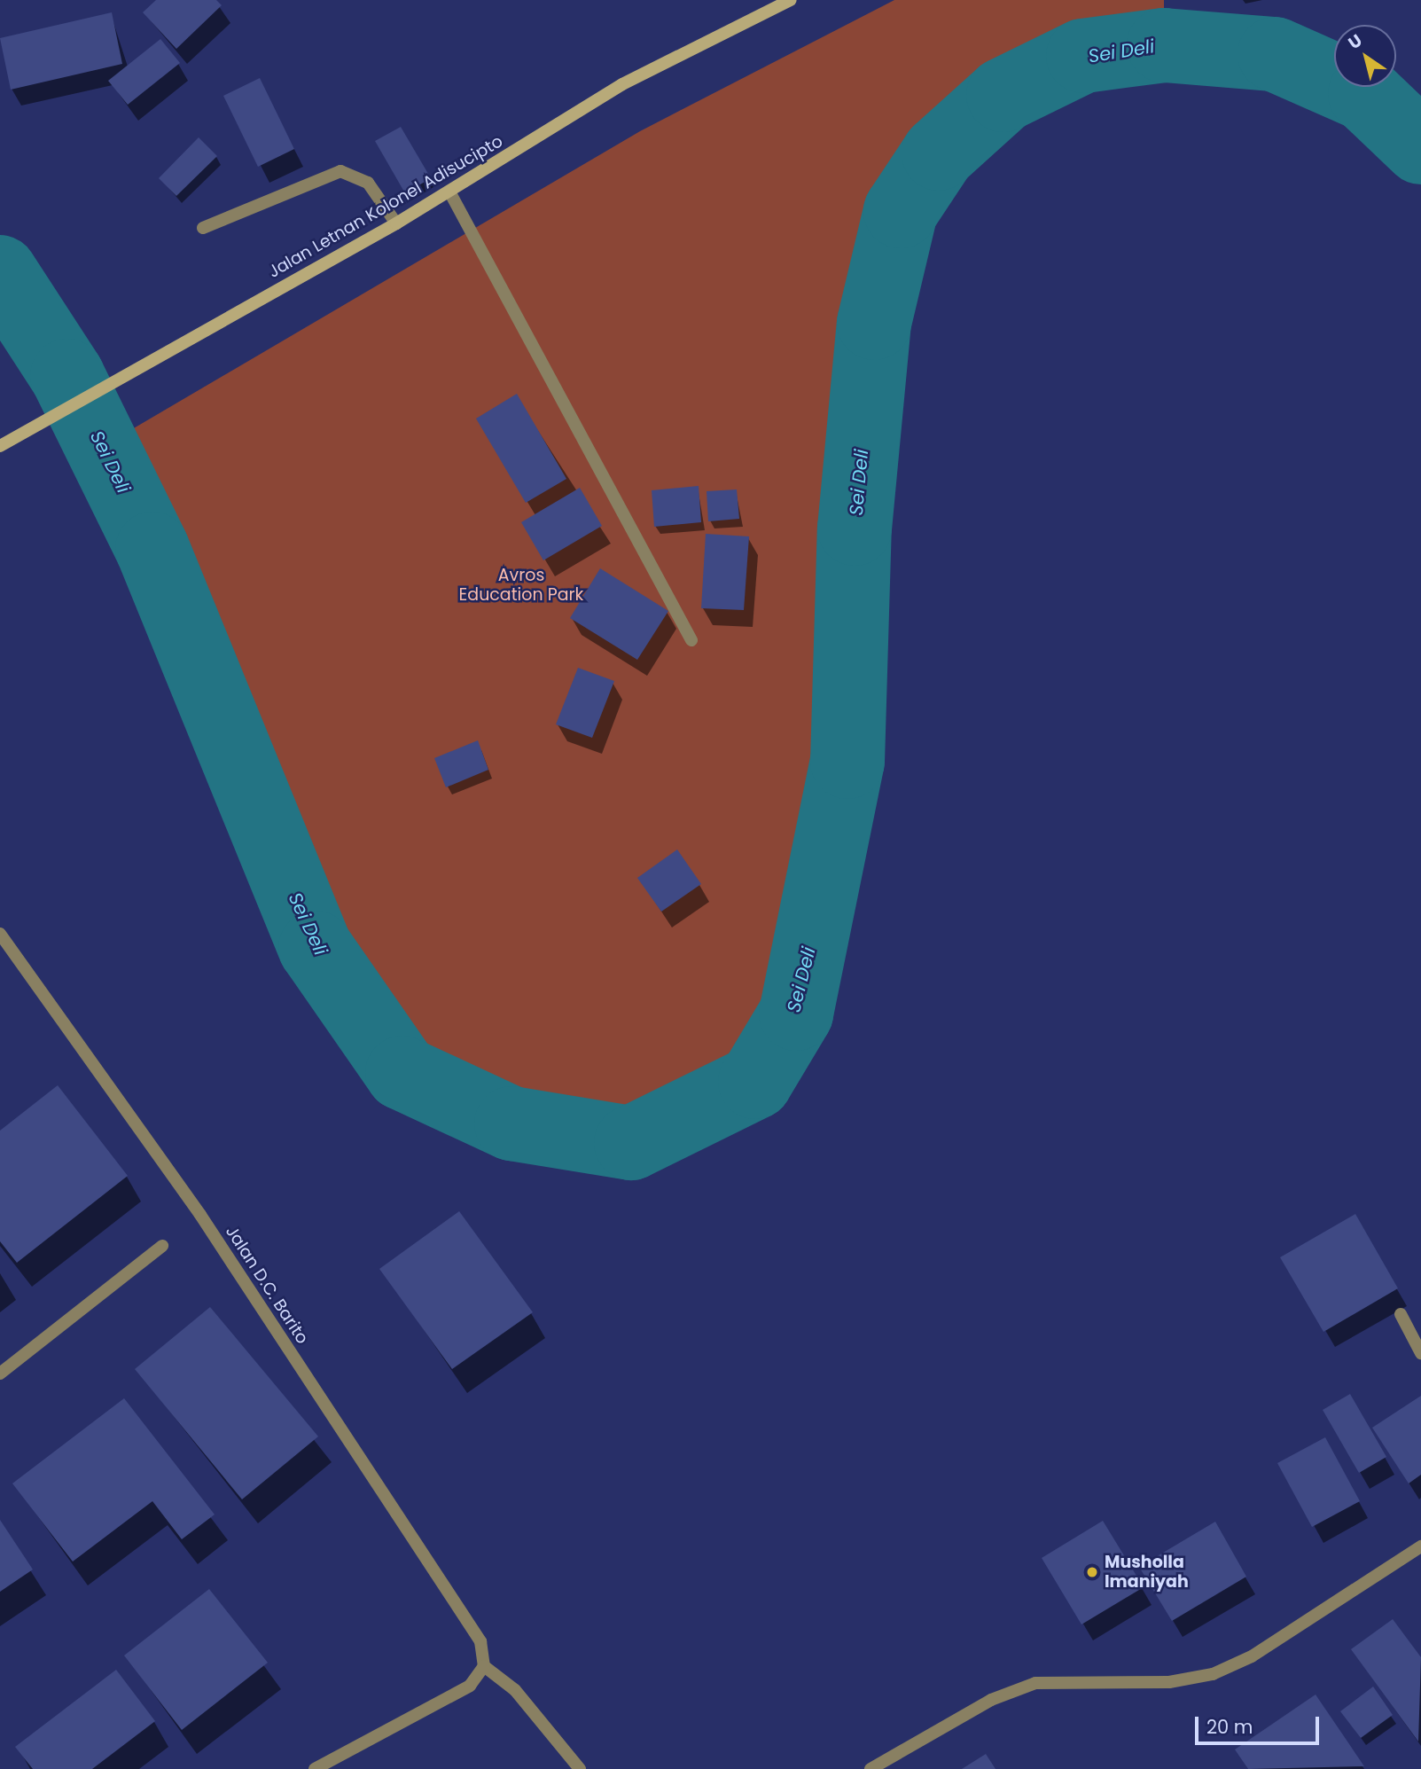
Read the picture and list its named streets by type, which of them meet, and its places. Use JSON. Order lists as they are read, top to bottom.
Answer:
{
  "streets": {
    "main road": ["Jalan Letnan Kolonel Adisucipto"],
    "street": ["Jalan D.C. Barito"]
  },
  "water": ["Sei Deli"],
  "parks": ["Avros Education Park"],
  "places": ["Musholla Imaniyah"],
  "scale_bar": "20 m",
  "north": "top left"
}
